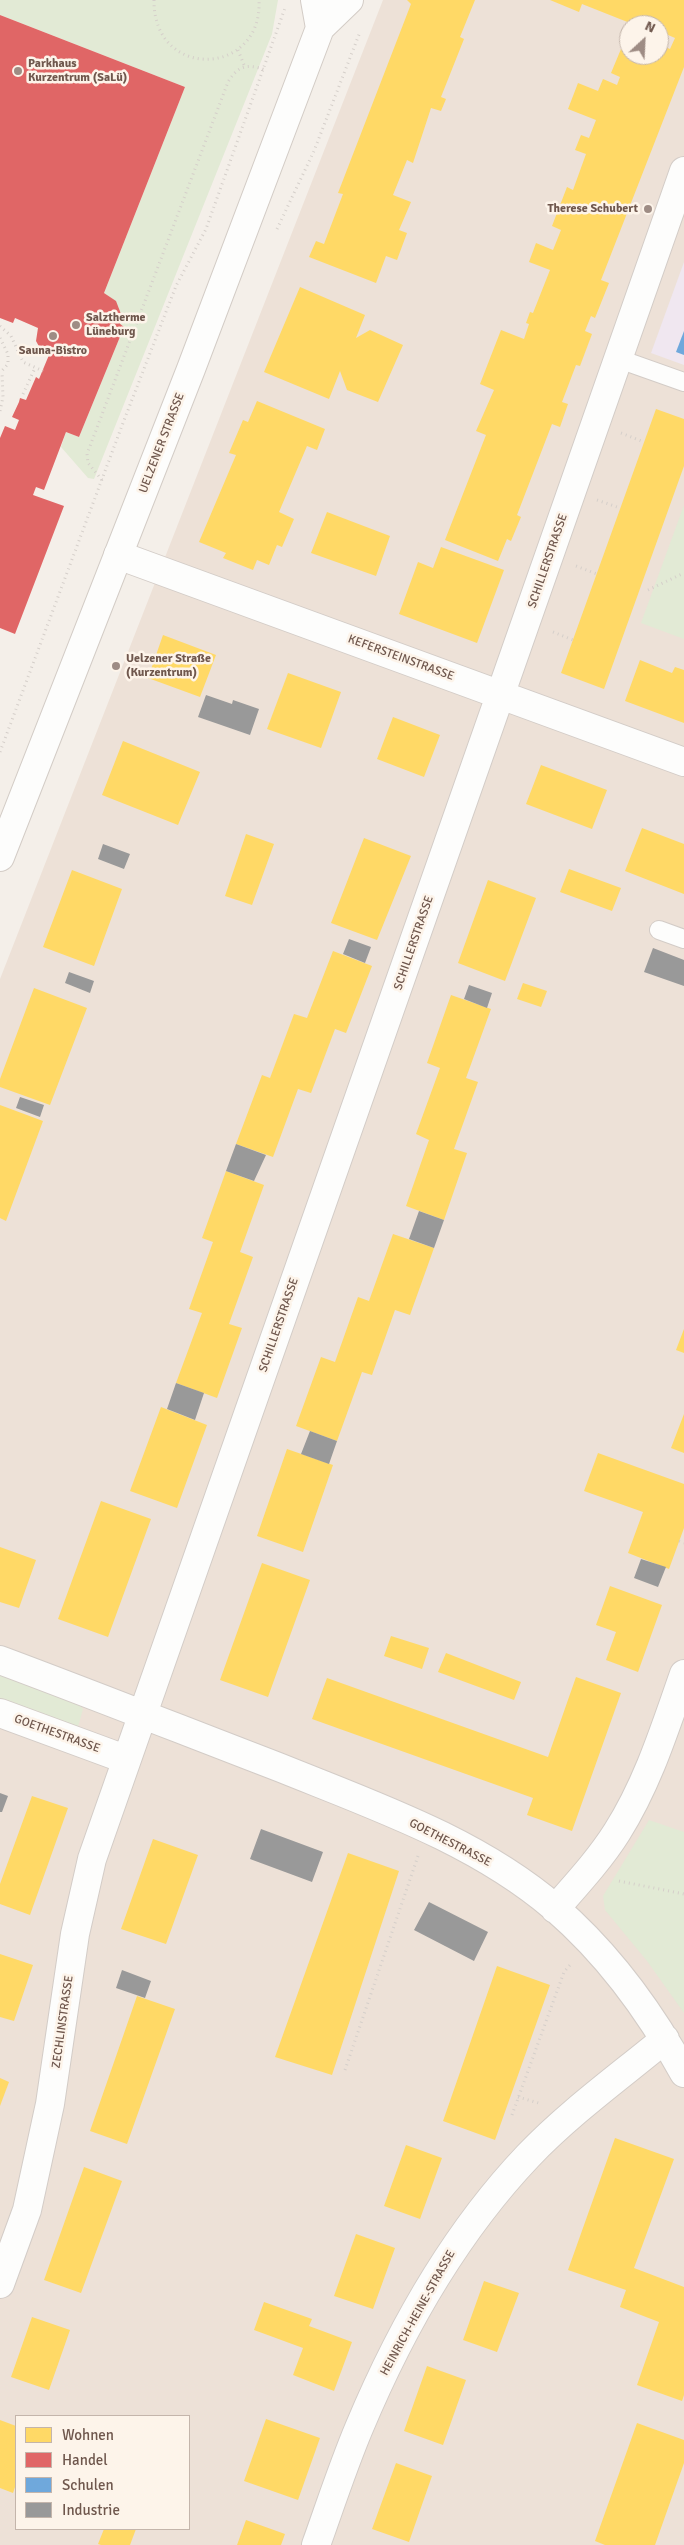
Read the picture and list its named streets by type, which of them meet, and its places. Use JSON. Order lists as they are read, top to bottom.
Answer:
{
  "streets": {
    "street": [
      "UELZENER STRASSE",
      "SCHILLERSTRASSE",
      "KEFERSTEINSTRASSE",
      "GOETHESTRASSE",
      "ZECHLINSTRASSE",
      "HEINRICH-HEINE-STRASSE"
    ]
  },
  "crossings": [
    ["UELZENER STRASSE", "KEFERSTEINSTRASSE"],
    ["SCHILLERSTRASSE", "KEFERSTEINSTRASSE"],
    ["SCHILLERSTRASSE", "GOETHESTRASSE"],
    ["GOETHESTRASSE", "ZECHLINSTRASSE"],
    ["GOETHESTRASSE", "HEINRICH-HEINE-STRASSE"]
  ],
  "places": [
    "Parkhaus Kurzentrum (SaLü)",
    "Therese Schubert",
    "Salztherme Lüneburg",
    "Sauna-Bistro",
    "Uelzener Straße (Kurzentrum)"
  ],
  "legend": [
    "Wohnen",
    "Handel",
    "Schulen",
    "Industrie"
  ],
  "north": "top right"
}
